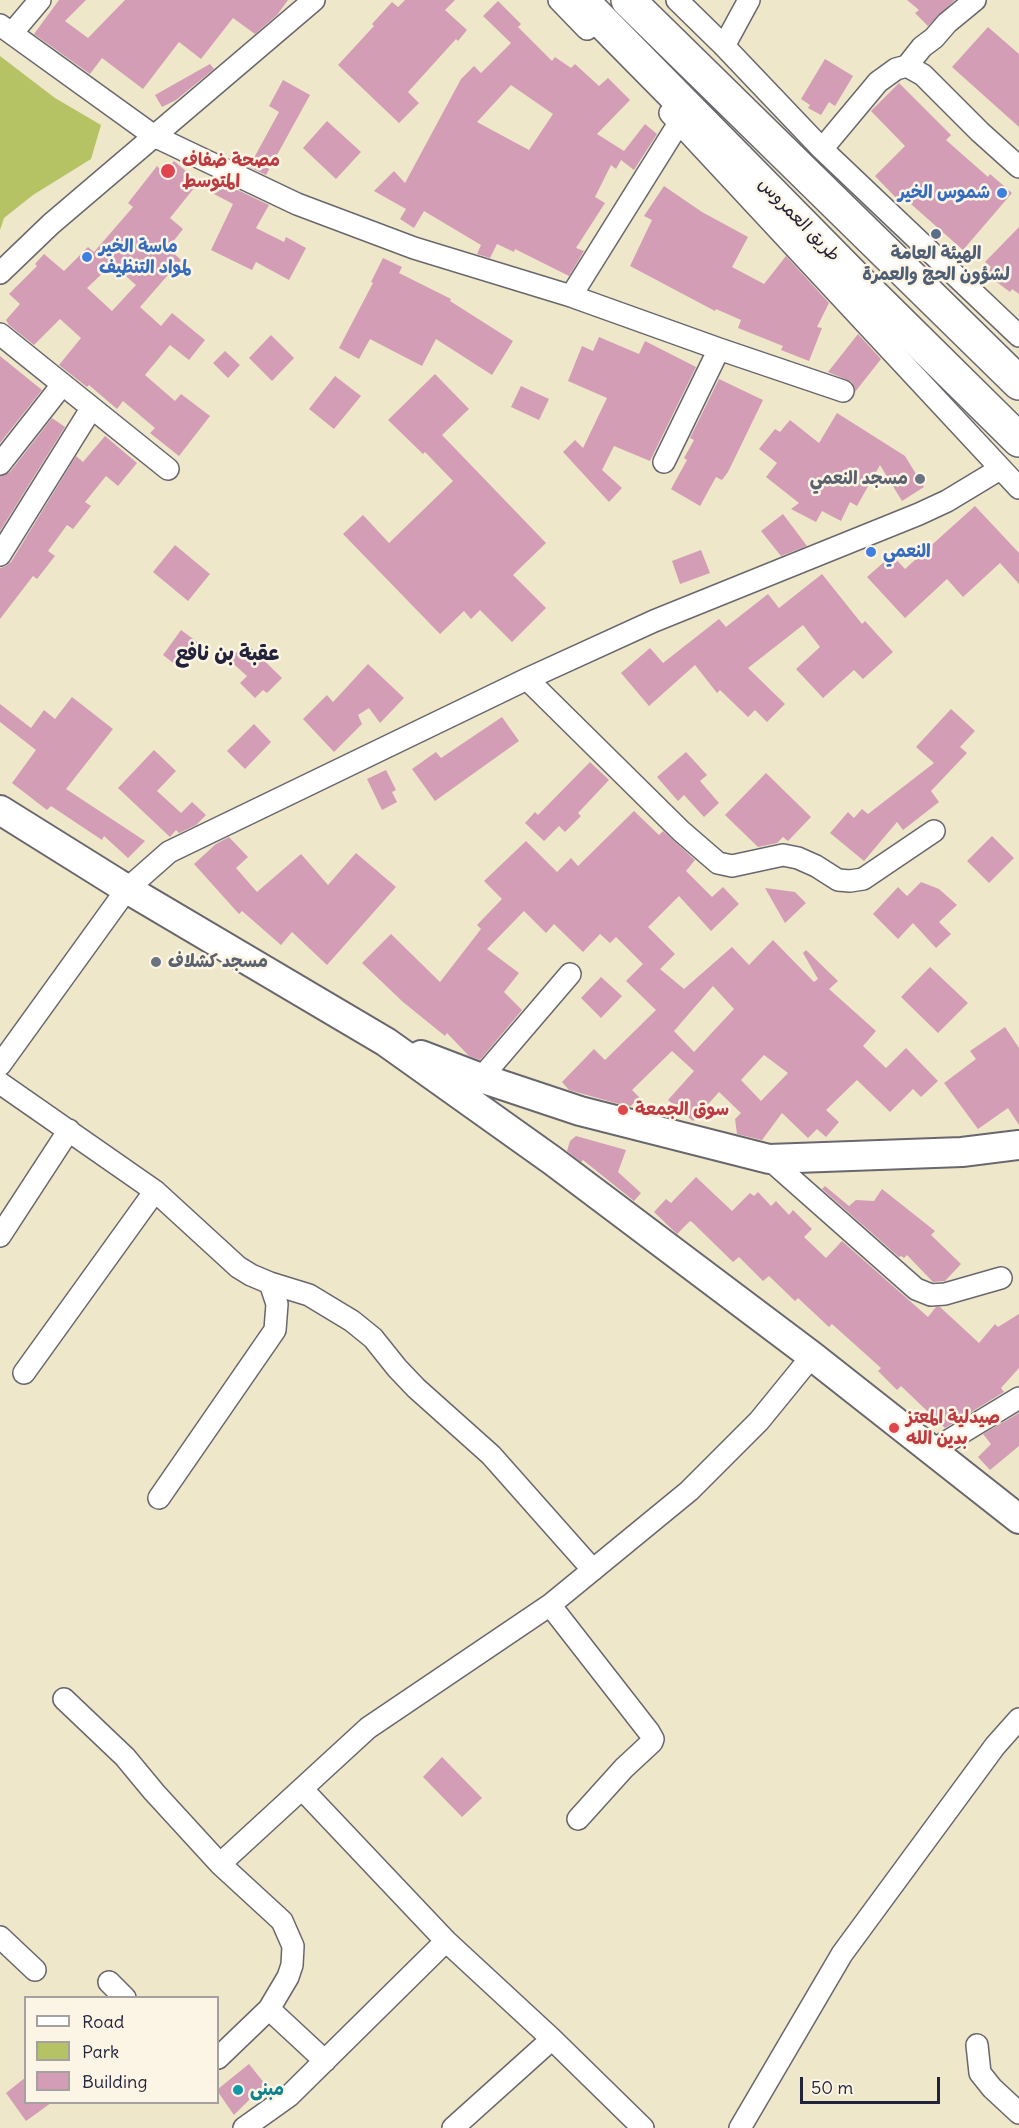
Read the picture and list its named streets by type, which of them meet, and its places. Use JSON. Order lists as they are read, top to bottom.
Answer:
{
  "streets": {
    "main road": ["طريق العمروس"]
  },
  "districts": ["عقبة بن نافع"],
  "places": [
    "مصحة ضفاف المتوسط",
    "شموس الخير",
    "الهيئة العامة لشؤون الحج والعمرة",
    "ماسة الخير لمواد التنظيف",
    "مسجد النعمي",
    "النعمي",
    "مسجد كشلاف",
    "سوق الجمعة",
    "صيدلية المعتز بدين الله",
    "مبنى"
  ],
  "legend": ["Road", "Park", "Building"],
  "scale_bar": "50 m"
}
